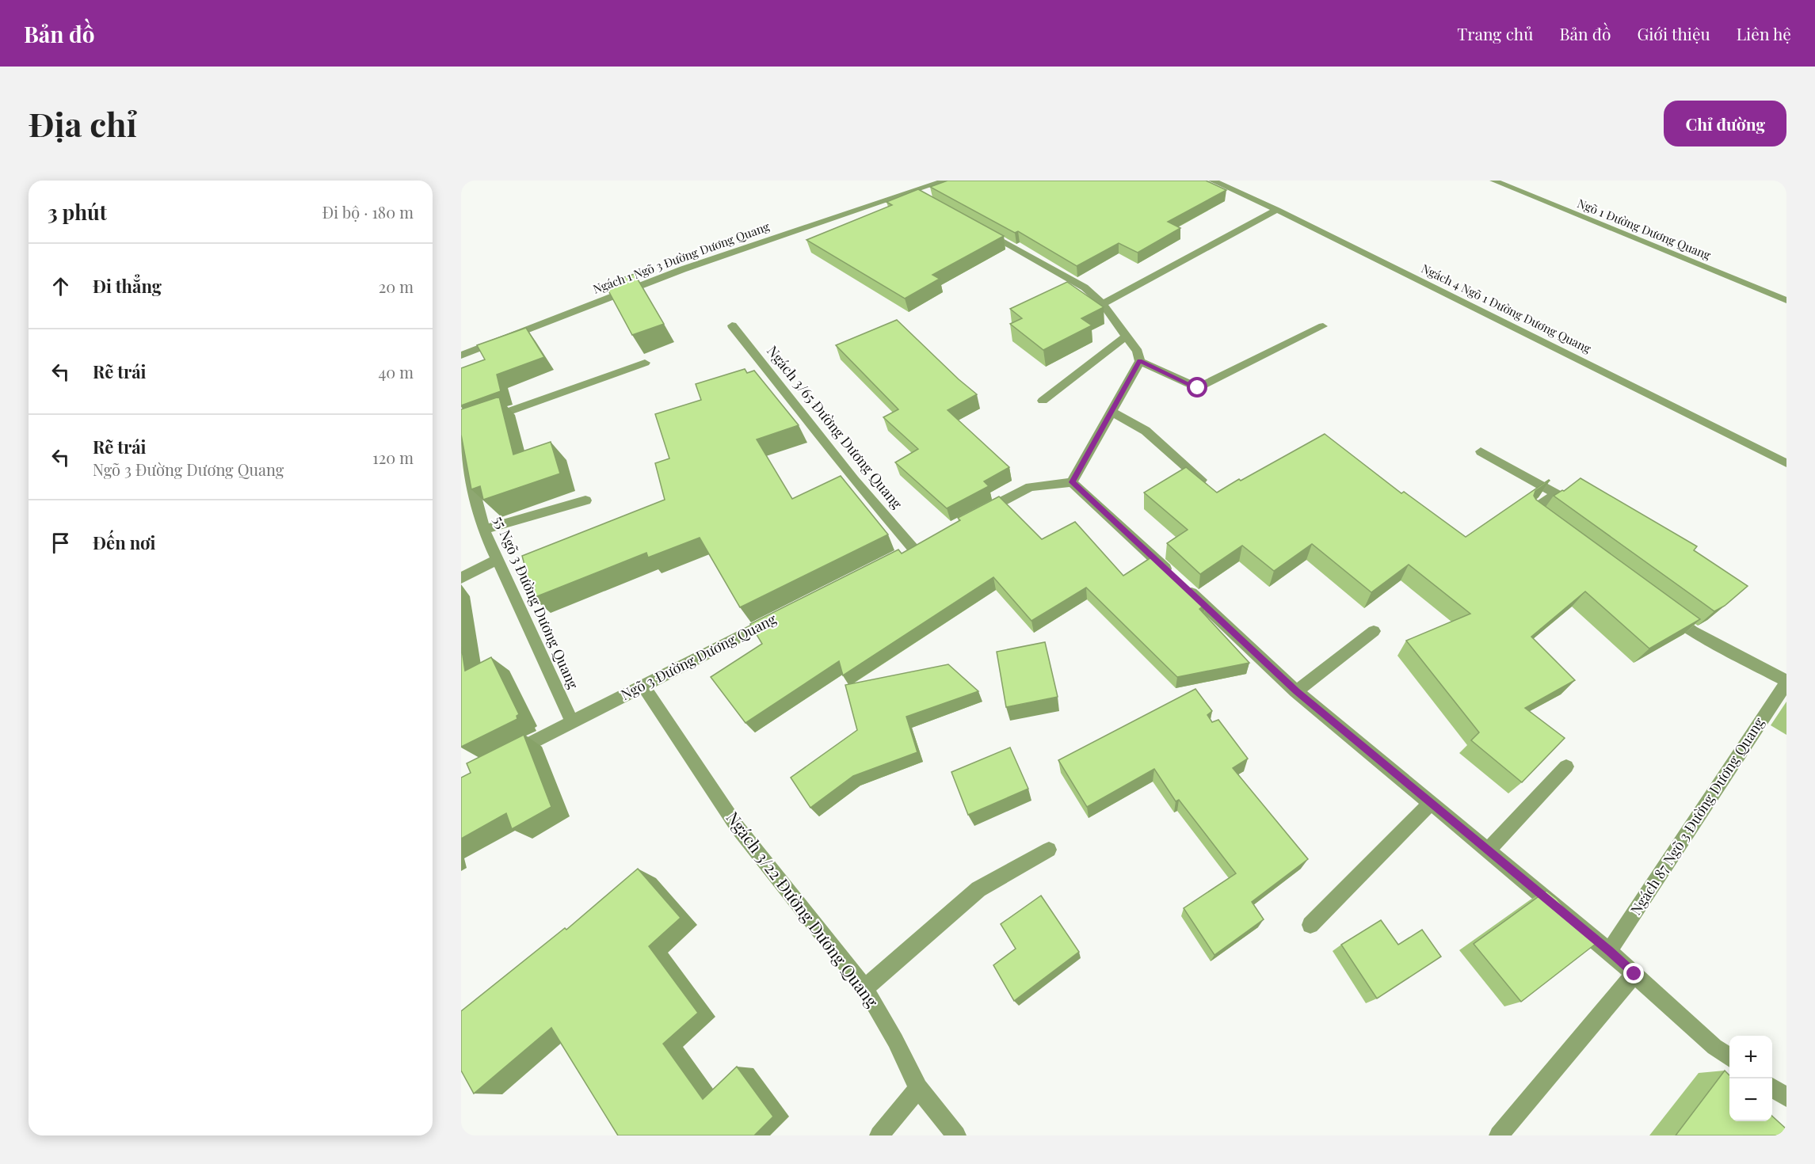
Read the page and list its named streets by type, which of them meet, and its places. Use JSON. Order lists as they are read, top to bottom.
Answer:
{
  "streets": {
    "street": [
      "Ngõ 1 Đường Dương Quang",
      "Ngách 1 Ngõ 3 Đường Dương Quang",
      "Ngách 4 Ngõ 1 Đường Dương Quang",
      "Ngách 3/65 Đường Dương Quang",
      "55 Ngõ 3 Đường Dương Quang",
      "Ngõ 3 Đường Dương Quang",
      "Ngách 87 Ngõ 3 Đường Dương Quang",
      "Ngách 3/22 Đường Dương Quang"
    ]
  },
  "crossings": [
    ["55 Ngõ 3 Đường Dương Quang", "Ngõ 3 Đường Dương Quang"],
    ["Ngõ 3 Đường Dương Quang", "Ngách 3/22 Đường Dương Quang"]
  ],
  "page": {
    "header": "Bản đồ",
    "nav": [
      "Trang chủ",
      "Bản đồ",
      "Giới thiệu",
      "Liên hệ"
    ],
    "buttons": "Chỉ đường",
    "title": "Địa chỉ",
    "heading": ["3 phút", "Đi bộ · 180 m"],
    "list": [
      ["Đi thẳng", "20 m"],
      ["Rẽ trái", "40 m"],
      ["Rẽ trái", "Ngõ 3 Đường Dương Quang", "120 m"],
      "Đến nơi"
    ],
    "map_buttons": ["+", "−"]
  }
}
